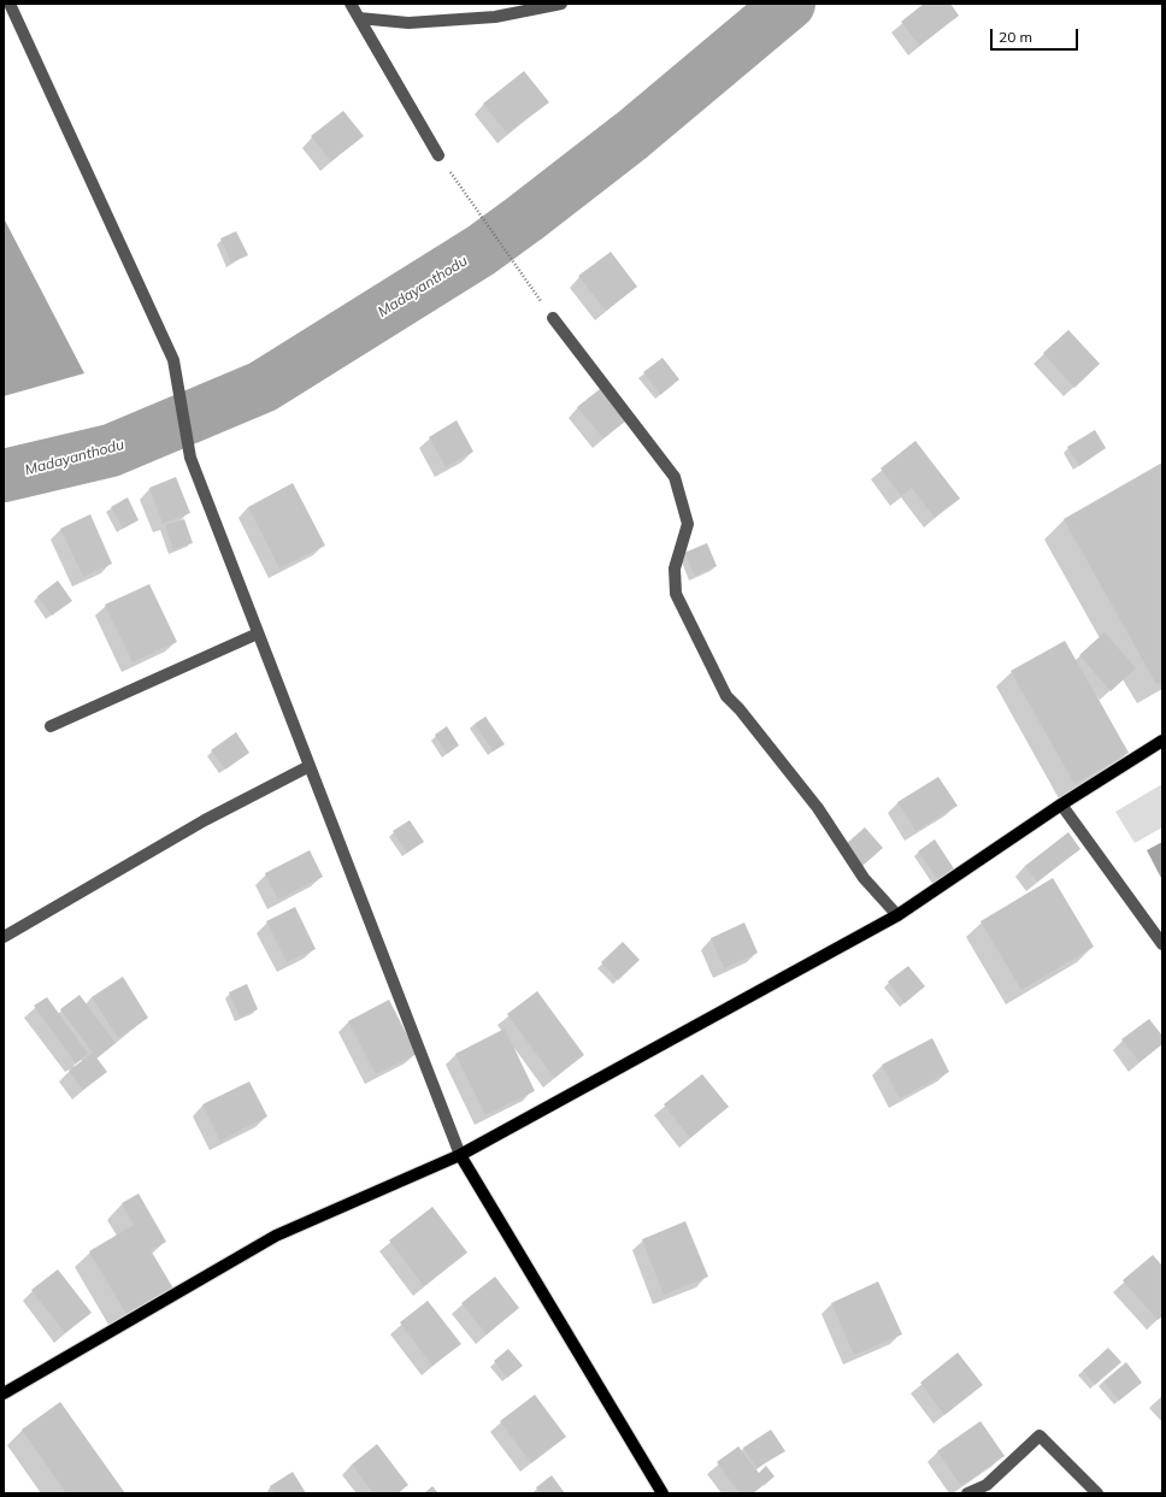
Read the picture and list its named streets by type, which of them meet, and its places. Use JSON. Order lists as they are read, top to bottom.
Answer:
{
  "water": ["Madayanthodu"],
  "scale_bar": "20 m"
}
